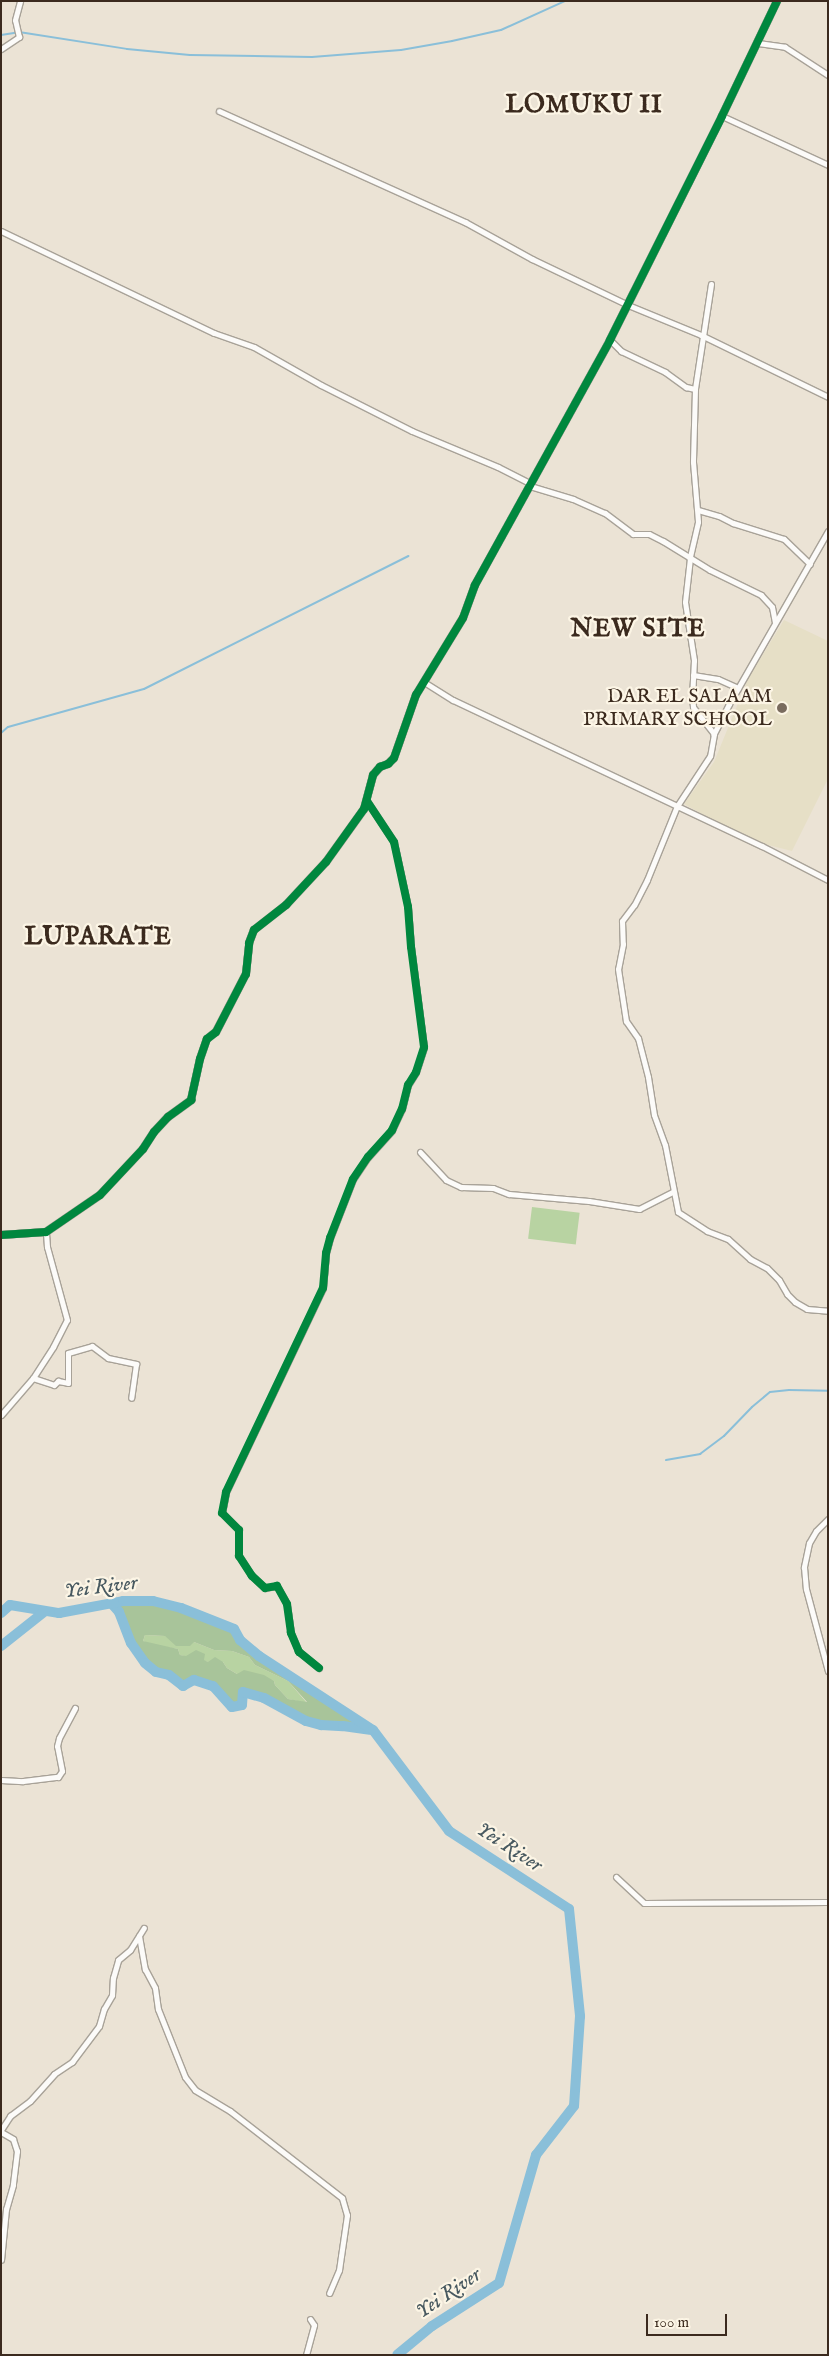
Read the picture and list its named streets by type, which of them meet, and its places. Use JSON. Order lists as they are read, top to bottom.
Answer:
{
  "districts": ["LOMUKU II", "NEW SITE", "LUPARATE"],
  "water": ["Yei River"],
  "places": ["DAR EL SALAAM PRIMARY SCHOOL"],
  "scale_bar": "100 m"
}
